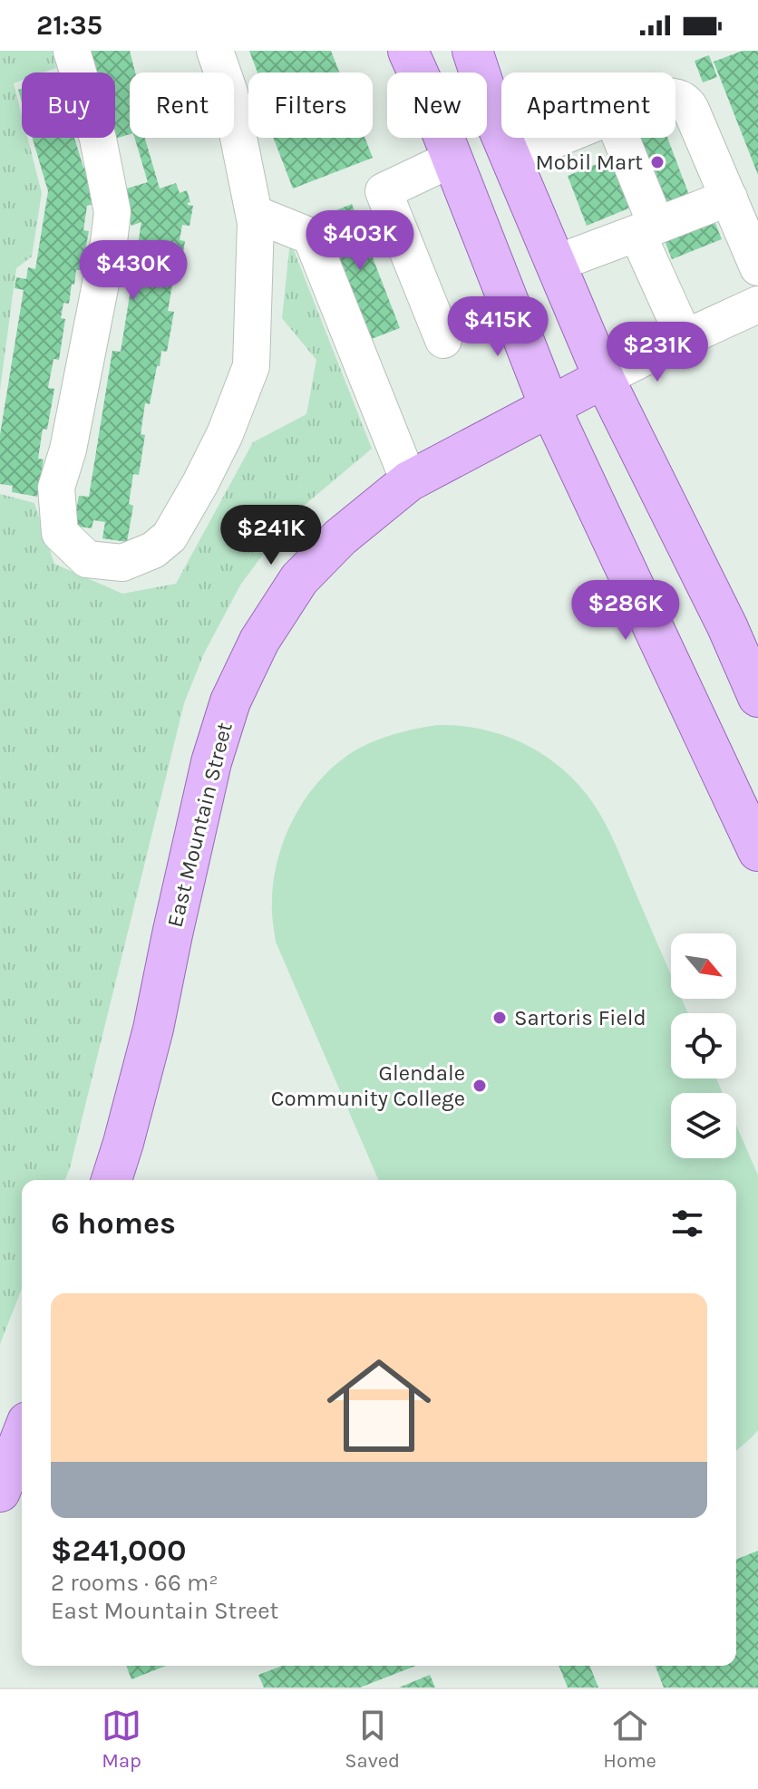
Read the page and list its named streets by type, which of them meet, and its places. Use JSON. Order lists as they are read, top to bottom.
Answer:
{
  "streets": {
    "main road": ["East Mountain Street"]
  },
  "places": ["Mobil Mart", "Sartoris Field", "Glendale Community College"],
  "north": "bottom right",
  "page": {
    "status": "21:35",
    "chip": [
      "Buy",
      "Rent",
      "Filters",
      "New",
      "Apartment"
    ],
    "price": [
      "$403K",
      "$430K",
      "$415K",
      "$231K",
      "$241K",
      "$286K"
    ],
    "heading": "6 homes",
    "list": [
      {
        "name": "$241,000",
        "note": "2 rooms · 66 m² · East Mountain Street"
      }
    ],
    "tabs": ["Map", "Saved", "Home"]
  }
}
